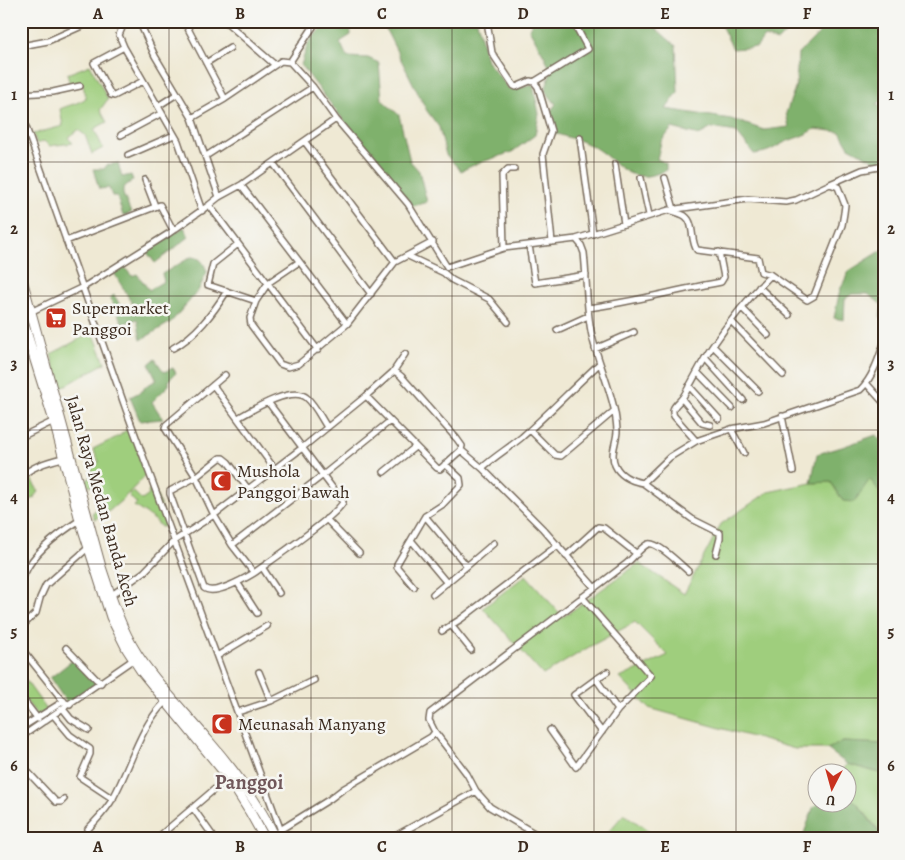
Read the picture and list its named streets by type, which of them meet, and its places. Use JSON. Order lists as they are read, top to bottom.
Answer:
{
  "streets": {
    "highway": ["Jalan Raya Medan Banda Aceh"]
  },
  "districts": ["Panggoi"],
  "places": {
    "supermarket": ["Supermarket Panggoi"],
    "mosque": ["Mushola Panggoi Bawah", "Meunasah Manyang"]
  },
  "north": "bottom",
  "grid": {
    "columns": [
      "A",
      "B",
      "C",
      "D",
      "E",
      "F"
    ],
    "rows": [
      "1",
      "2",
      "3",
      "4",
      "5",
      "6"
    ]
  }
}
